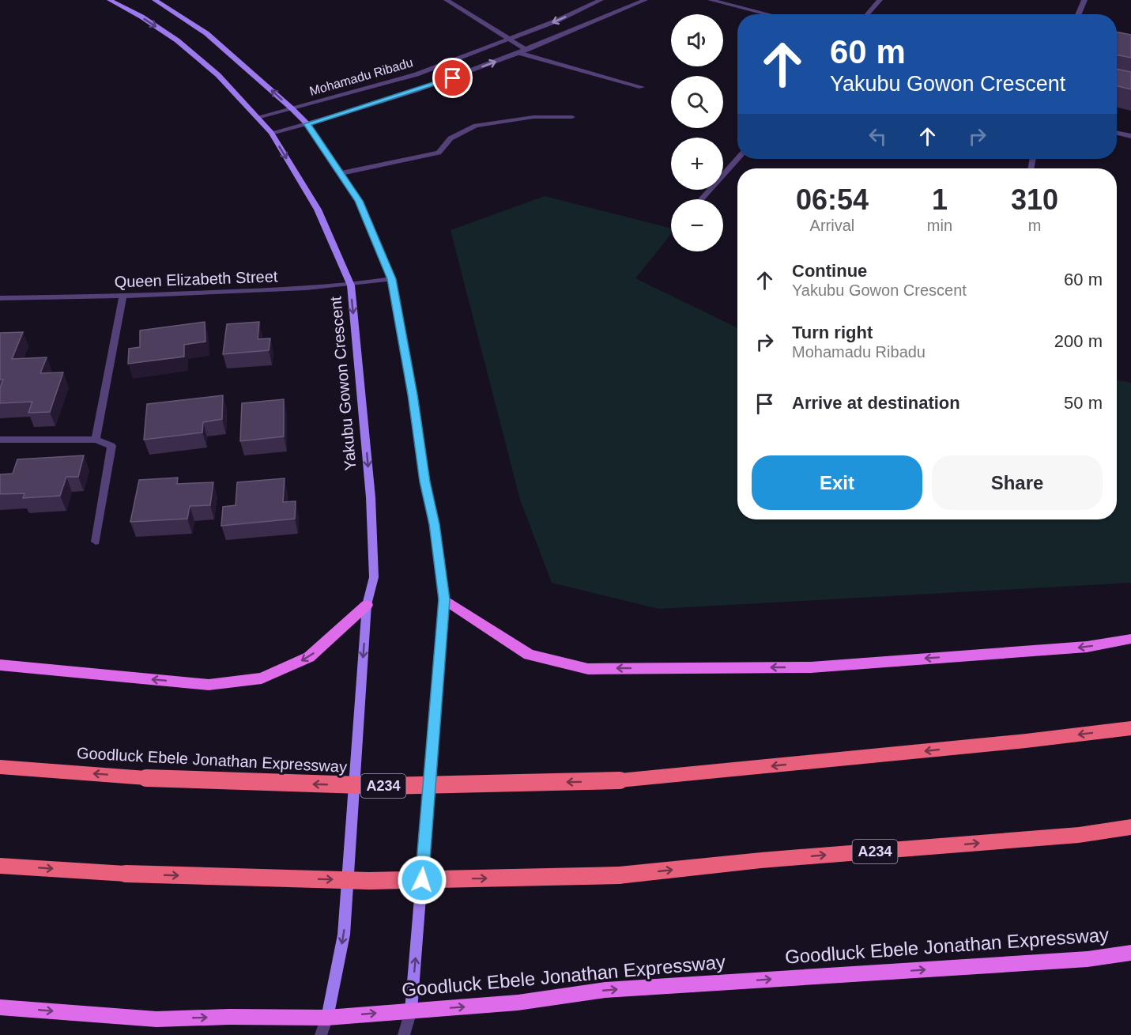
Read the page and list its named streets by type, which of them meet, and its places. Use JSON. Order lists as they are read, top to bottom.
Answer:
{
  "streets": {
    "highway": ["Goodluck Ebele Jonathan Expressway", "A234"],
    "main road": ["Yakubu Gowon Crescent"],
    "street": ["Mohamadu Ribadu", "Queen Elizabeth Street"]
  },
  "crossings": [
    ["Mohamadu Ribadu", "Yakubu Gowon Crescent"],
    ["Queen Elizabeth Street", "Yakubu Gowon Crescent"],
    ["Yakubu Gowon Crescent", "Goodluck Ebele Jonathan Expressway"]
  ],
  "page": {
    "map_buttons": ["+", "−"],
    "turn": ["60 m", "Yakubu Gowon Crescent"],
    "eta": [
      "06:54",
      "Arrival",
      "1",
      "min",
      "310",
      "m"
    ],
    "list": [
      {
        "name": "Continue",
        "note": "Yakubu Gowon Crescent",
        "value": "60 m"
      },
      {
        "name": "Turn right",
        "note": "Mohamadu Ribadu",
        "value": "200 m"
      },
      {
        "name": "Arrive at destination",
        "value": "50 m"
      }
    ],
    "buttons": ["Exit", "Share"]
  }
}
